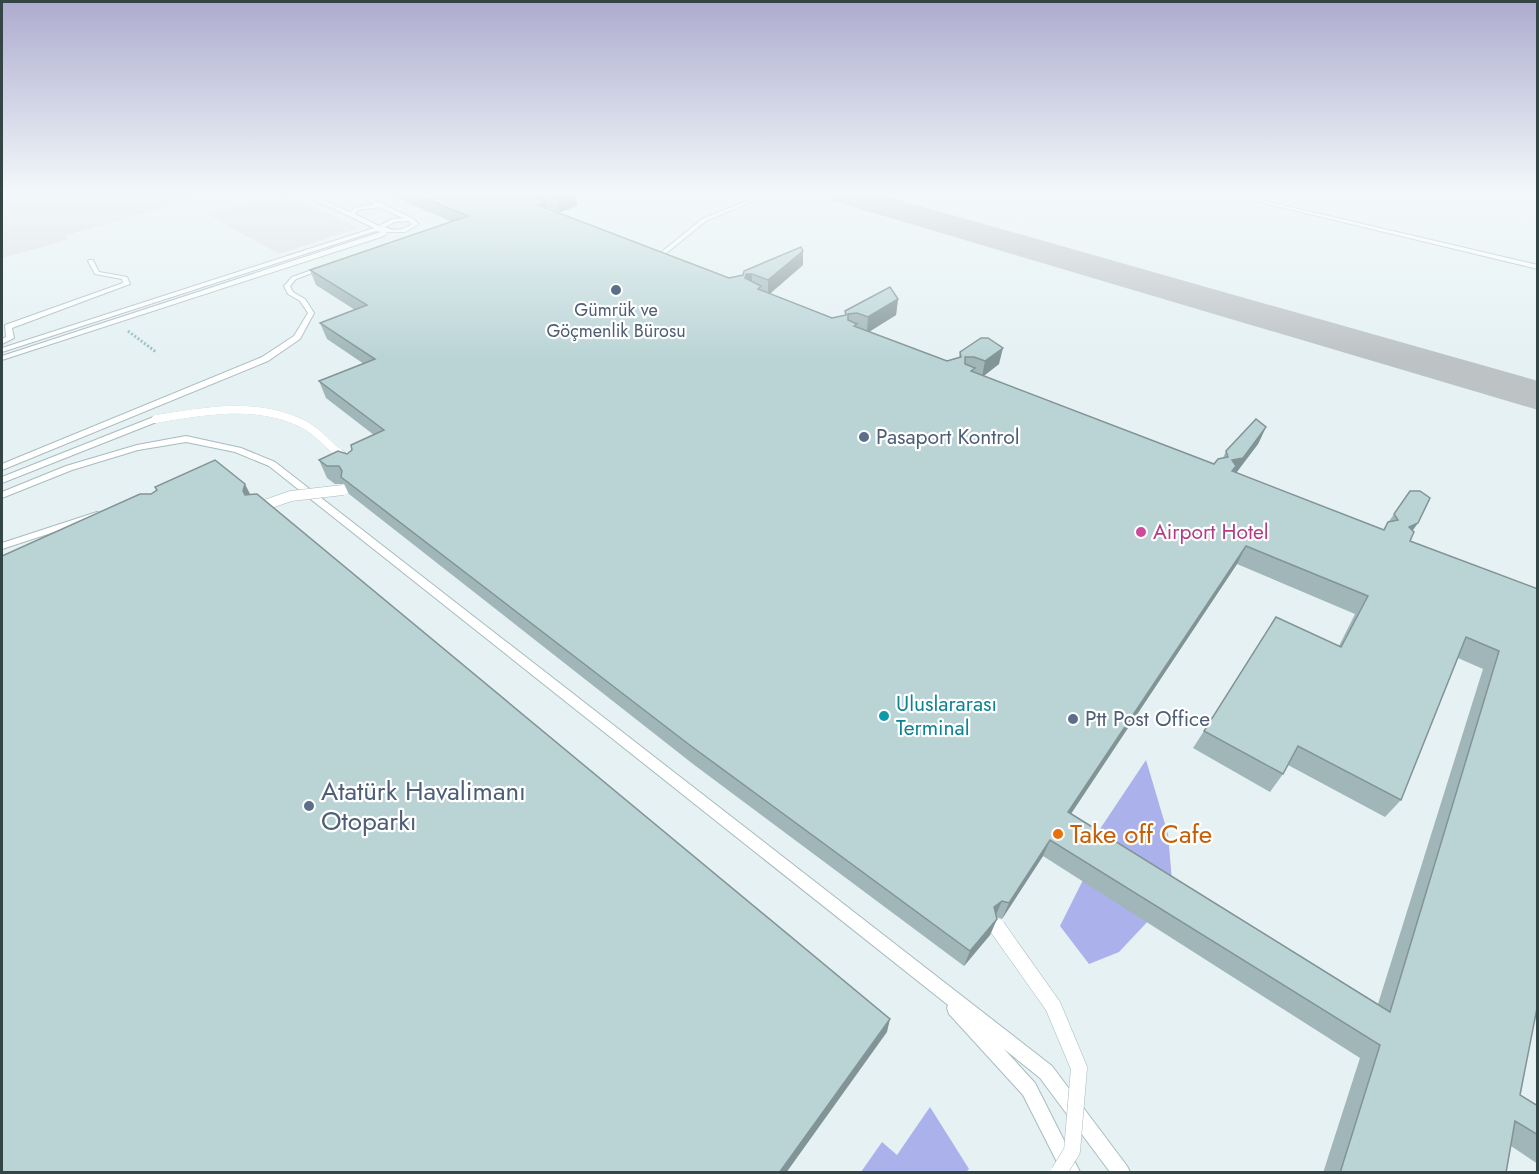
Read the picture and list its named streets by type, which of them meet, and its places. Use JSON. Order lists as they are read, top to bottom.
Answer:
{
  "places": [
    "Gümrük ve Göçmenlik Bürosu",
    "Pasaport Kontrol",
    "Airport Hotel",
    "Uluslararası Terminal",
    "Ptt Post Office",
    "Atatürk Havalimanı Otoparkı",
    "Take off Cafe"
  ]
}
